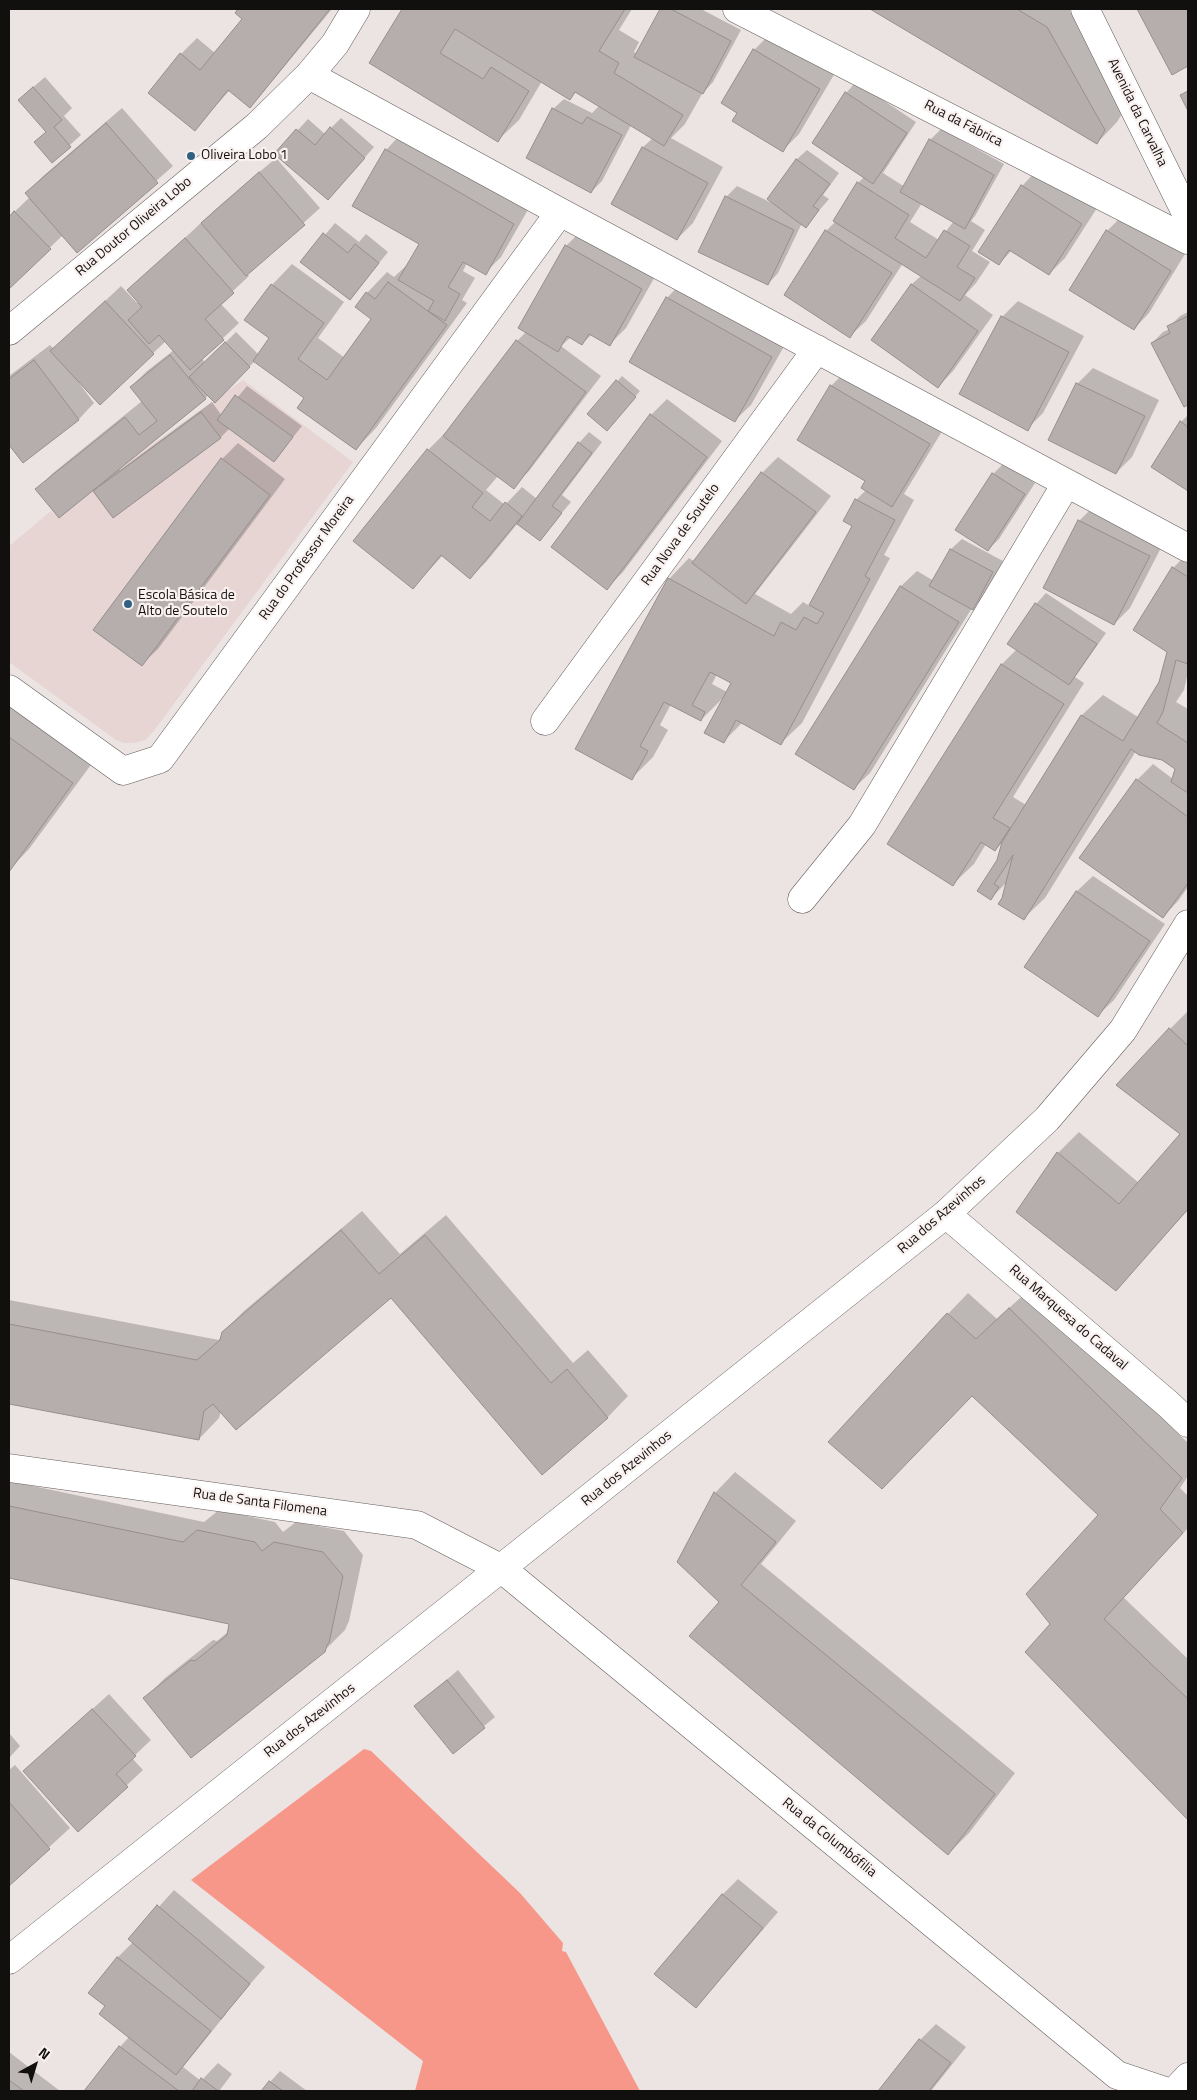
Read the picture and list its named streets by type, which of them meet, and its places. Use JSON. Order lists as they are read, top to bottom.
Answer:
{
  "streets": {
    "street": [
      "Avenida da Carvalha",
      "Rua da Fábrica",
      "Rua Doutor Oliveira Lobo",
      "Rua Nova de Soutelo",
      "Rua do Professor Moreira",
      "Rua dos Azevinhos",
      "Rua Marquesa do Cadaval",
      "Rua de Santa Filomena",
      "Rua da Columbófilia"
    ]
  },
  "crossings": [
    ["Rua dos Azevinhos", "Rua Marquesa do Cadaval"],
    ["Rua dos Azevinhos", "Rua de Santa Filomena"],
    ["Rua dos Azevinhos", "Rua da Columbófilia"],
    ["Rua de Santa Filomena", "Rua da Columbófilia"]
  ],
  "places": ["Oliveira Lobo 1", "Escola Básica de Alto de Soutelo"],
  "north": "top right"
}
